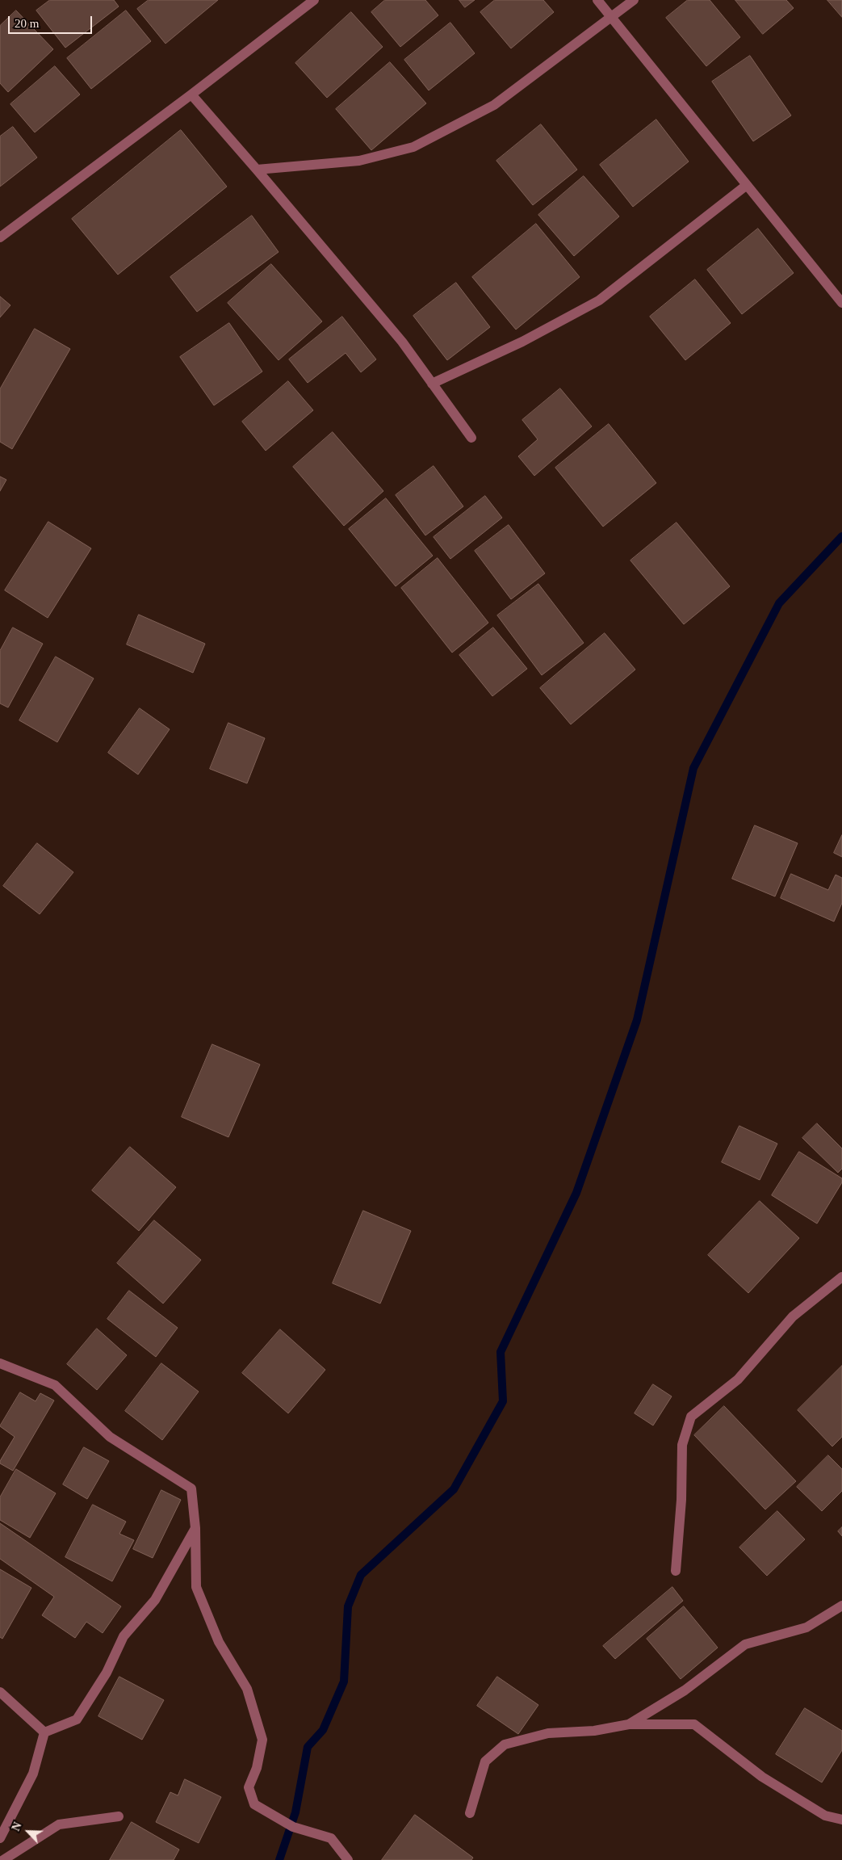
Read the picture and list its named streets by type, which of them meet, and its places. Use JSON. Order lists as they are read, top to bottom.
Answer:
{
  "scale_bar": "20 m",
  "north": "top left"
}
